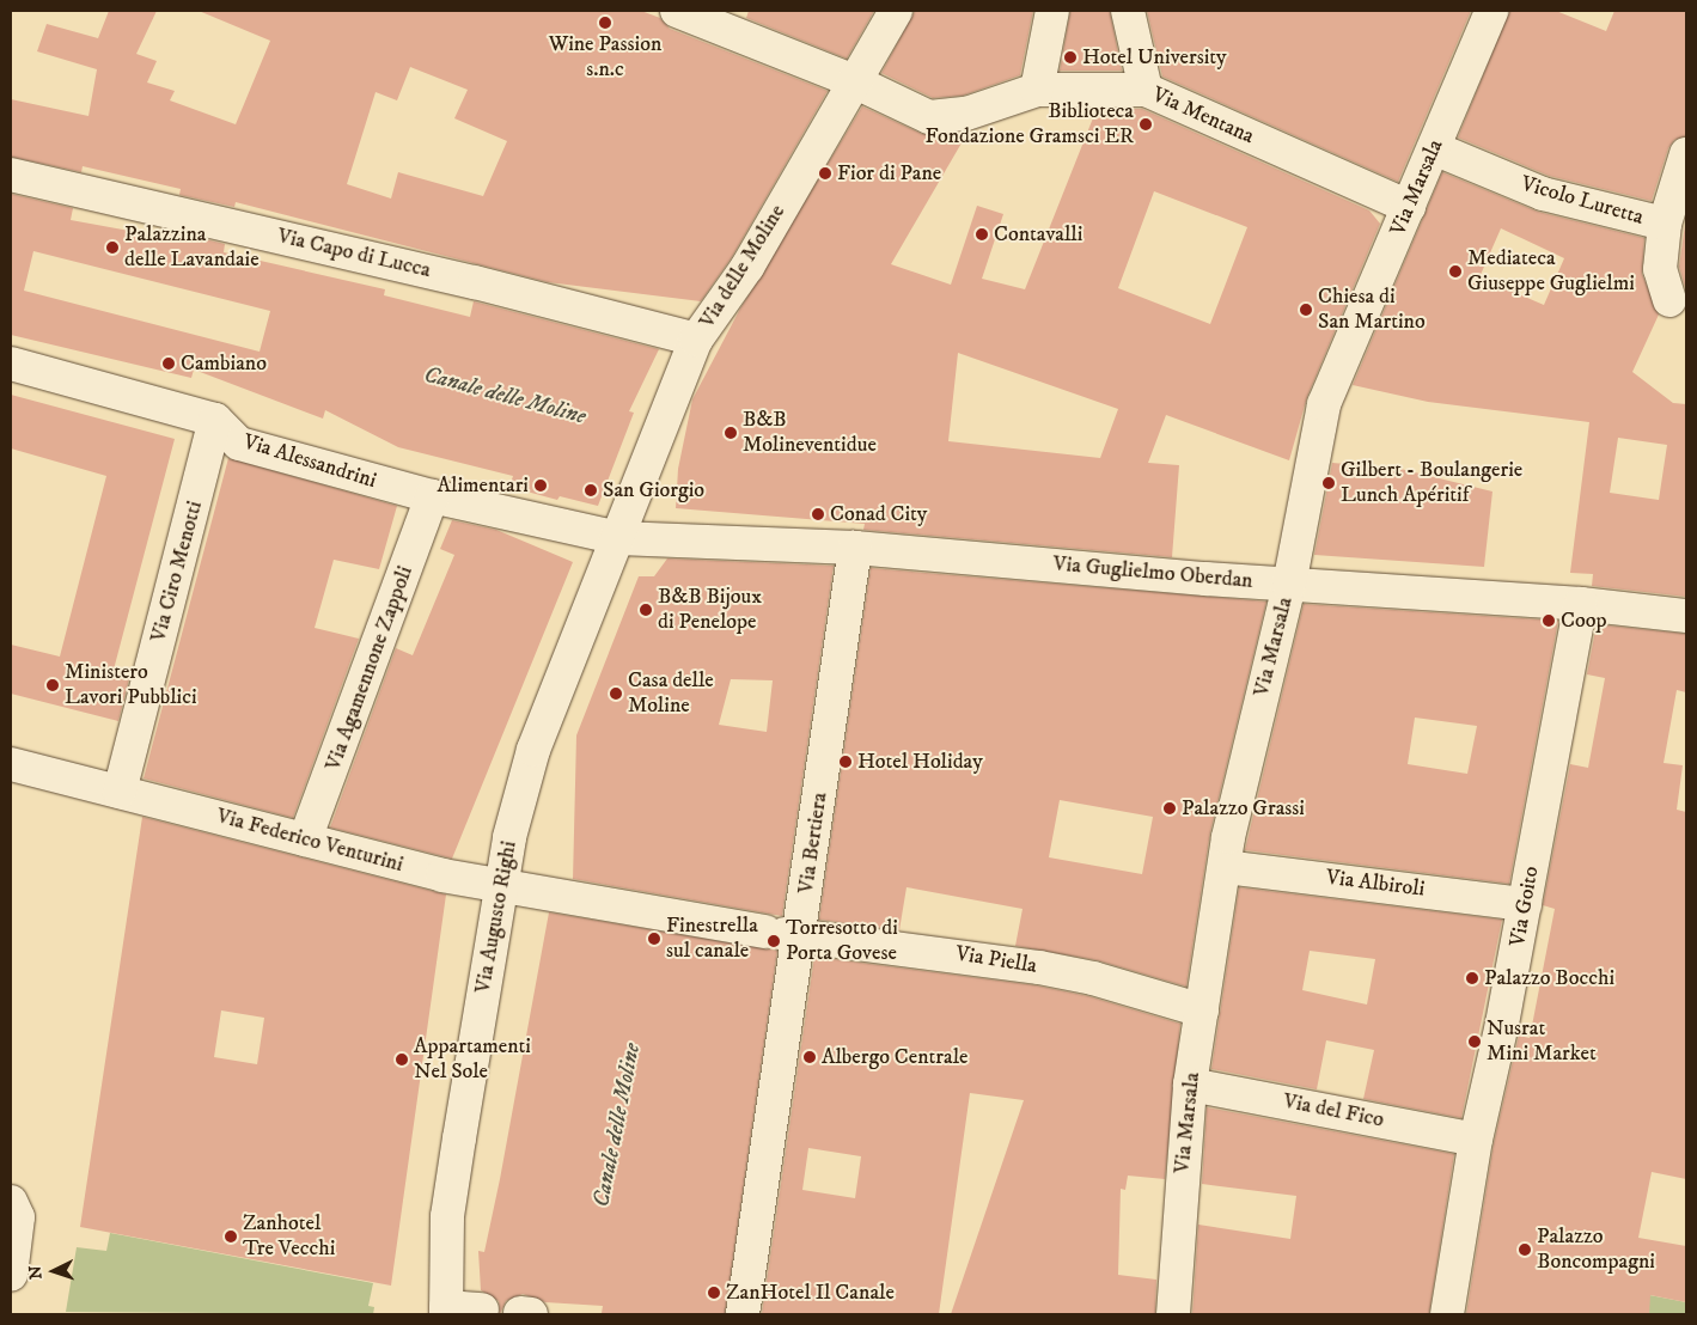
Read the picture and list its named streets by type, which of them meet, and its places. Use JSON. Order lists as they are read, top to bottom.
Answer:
{
  "streets": {
    "street": [
      "Via Mentana",
      "Via Marsala",
      "Vicolo Luretta",
      "Via Capo di Lucca",
      "Via delle Moline",
      "Via Alessandrini",
      "Via Ciro Menotti",
      "Via Guglielmo Oberdan",
      "Via Agamennone Zappoli",
      "Via Federico Venturini",
      "Via Bertiera",
      "Via Albiroli",
      "Via Goito",
      "Via Augusto Righi",
      "Via Piella",
      "Via del Fico"
    ]
  },
  "crossings": [
    ["Via Mentana", "Via Marsala"],
    ["Via Mentana", "Via delle Moline"],
    ["Via Marsala", "Vicolo Luretta"],
    ["Via Marsala", "Via Guglielmo Oberdan"],
    ["Via Marsala", "Via Albiroli"],
    ["Via Marsala", "Via Piella"],
    ["Via Marsala", "Via del Fico"],
    ["Via Capo di Lucca", "Via delle Moline"],
    ["Via delle Moline", "Via Alessandrini"],
    ["Via delle Moline", "Via Guglielmo Oberdan"],
    ["Via delle Moline", "Via Augusto Righi"],
    ["Via Alessandrini", "Via Ciro Menotti"],
    ["Via Alessandrini", "Via Guglielmo Oberdan"],
    ["Via Alessandrini", "Via Agamennone Zappoli"],
    ["Via Alessandrini", "Via Augusto Righi"],
    ["Via Ciro Menotti", "Via Federico Venturini"],
    ["Via Guglielmo Oberdan", "Via Bertiera"],
    ["Via Guglielmo Oberdan", "Via Goito"],
    ["Via Guglielmo Oberdan", "Via Augusto Righi"],
    ["Via Agamennone Zappoli", "Via Federico Venturini"],
    ["Via Federico Venturini", "Via Augusto Righi"],
    ["Via Federico Venturini", "Via Piella"],
    ["Via Bertiera", "Via Piella"],
    ["Via Albiroli", "Via Goito"],
    ["Via Goito", "Via del Fico"],
    ["Via Augusto Righi", "Via Piella"]
  ],
  "water": ["Canale delle Moline"],
  "places": [
    "Wine Passion s.n.c",
    "Hotel University",
    "Biblioteca Fondazione Gramsci ER",
    "Fior di Pane",
    "Contavalli",
    "Palazzina delle Lavandaie",
    "Mediateca Giuseppe Guglielmi",
    "Chiesa di San Martino",
    "Cambiano",
    "B&B Molineventidue",
    "Gilbert - Boulangerie Lunch Apéritif",
    "Alimentari",
    "San Giorgio",
    "Conad City",
    "B&B Bijoux di Penelope",
    "Coop",
    "Ministero Lavori Pubblici",
    "Casa delle Moline",
    "Hotel Holiday",
    "Palazzo Grassi",
    "Finestrella sul canale",
    "Torresotto di Porta Govese",
    "Palazzo Bocchi",
    "Nusrat Mini Market",
    "Albergo Centrale",
    "Appartamenti Nel Sole",
    "Zanhotel Tre Vecchi",
    "Palazzo Boncompagni",
    "ZanHotel Il Canale"
  ],
  "north": "left"
}
